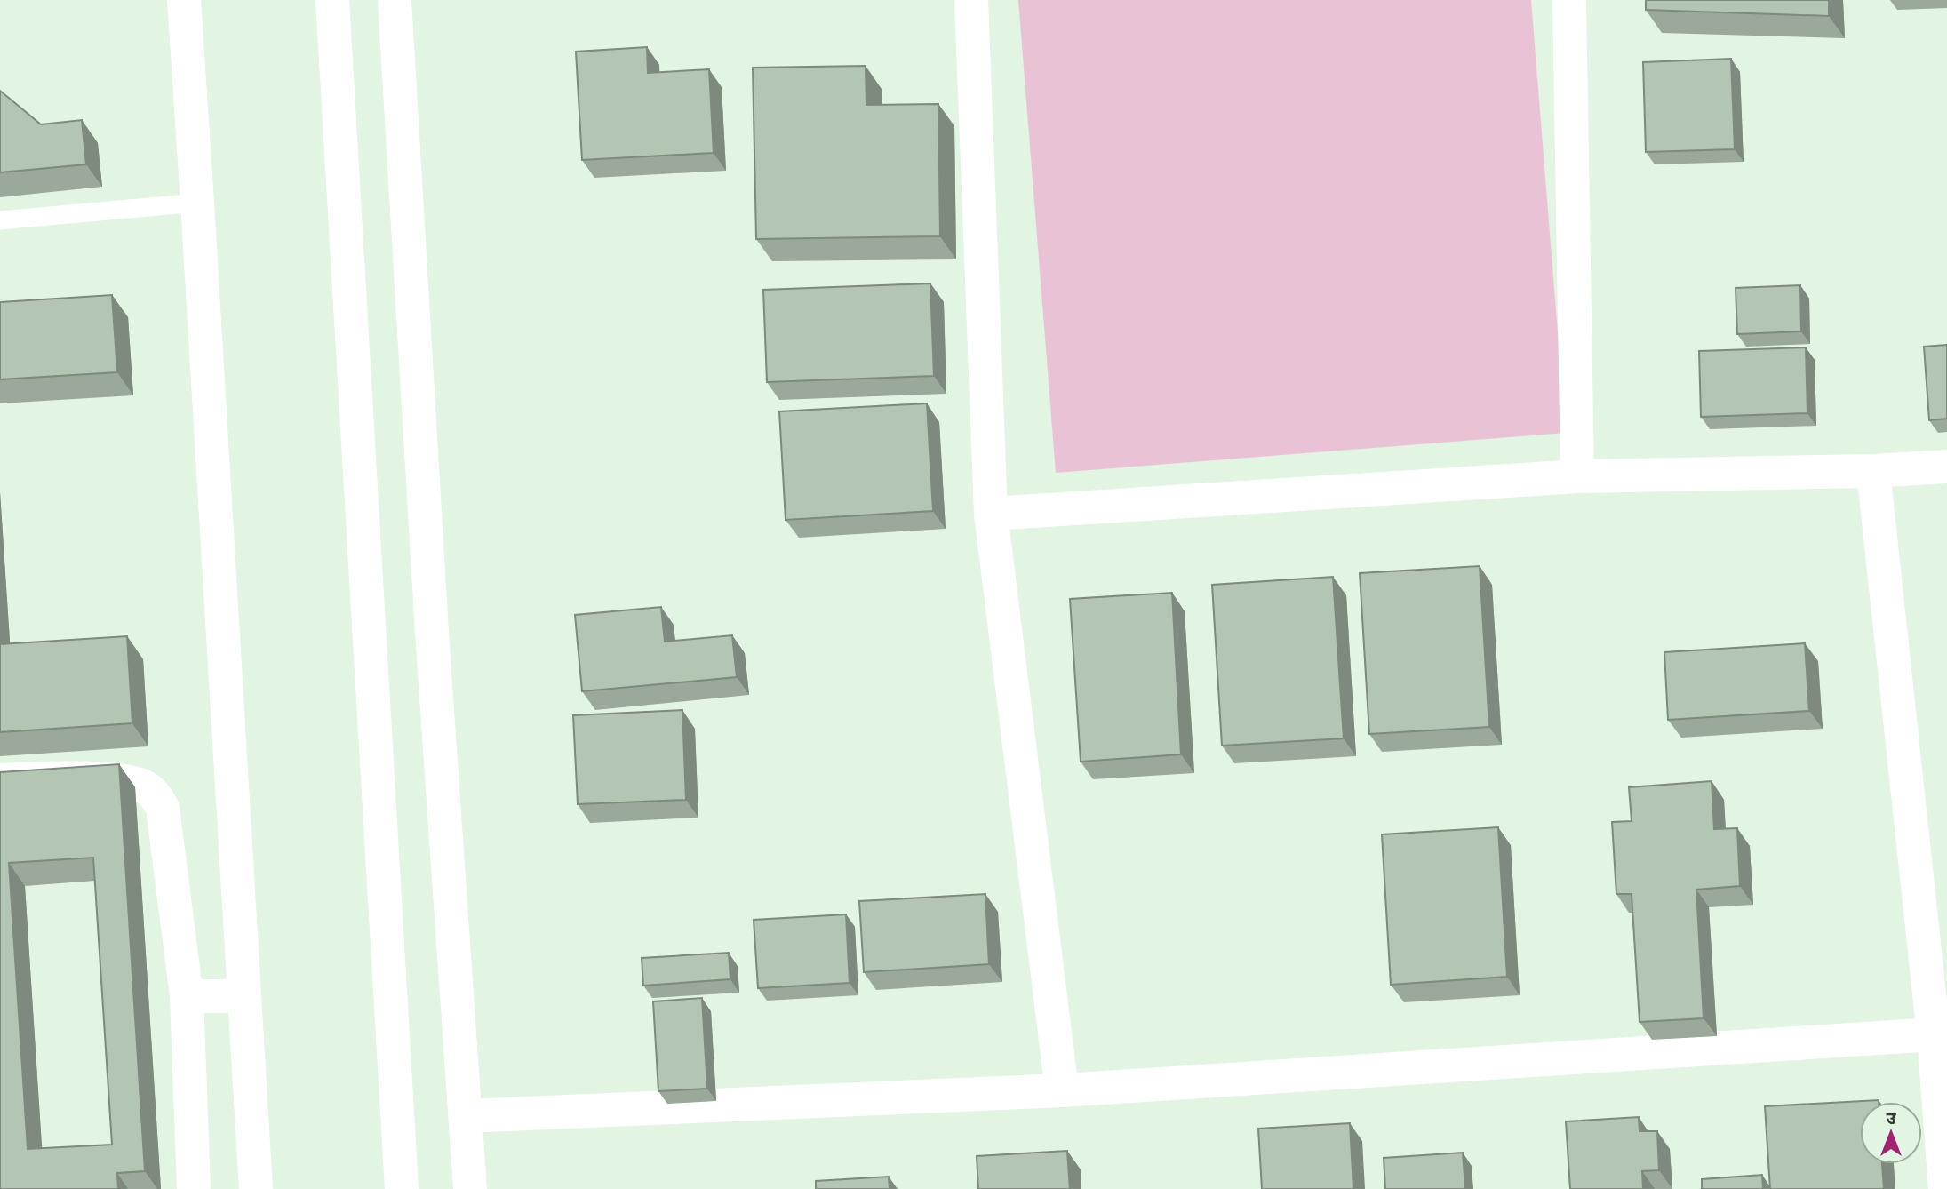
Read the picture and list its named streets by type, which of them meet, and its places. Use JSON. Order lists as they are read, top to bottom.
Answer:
{
  "north": "top"
}
